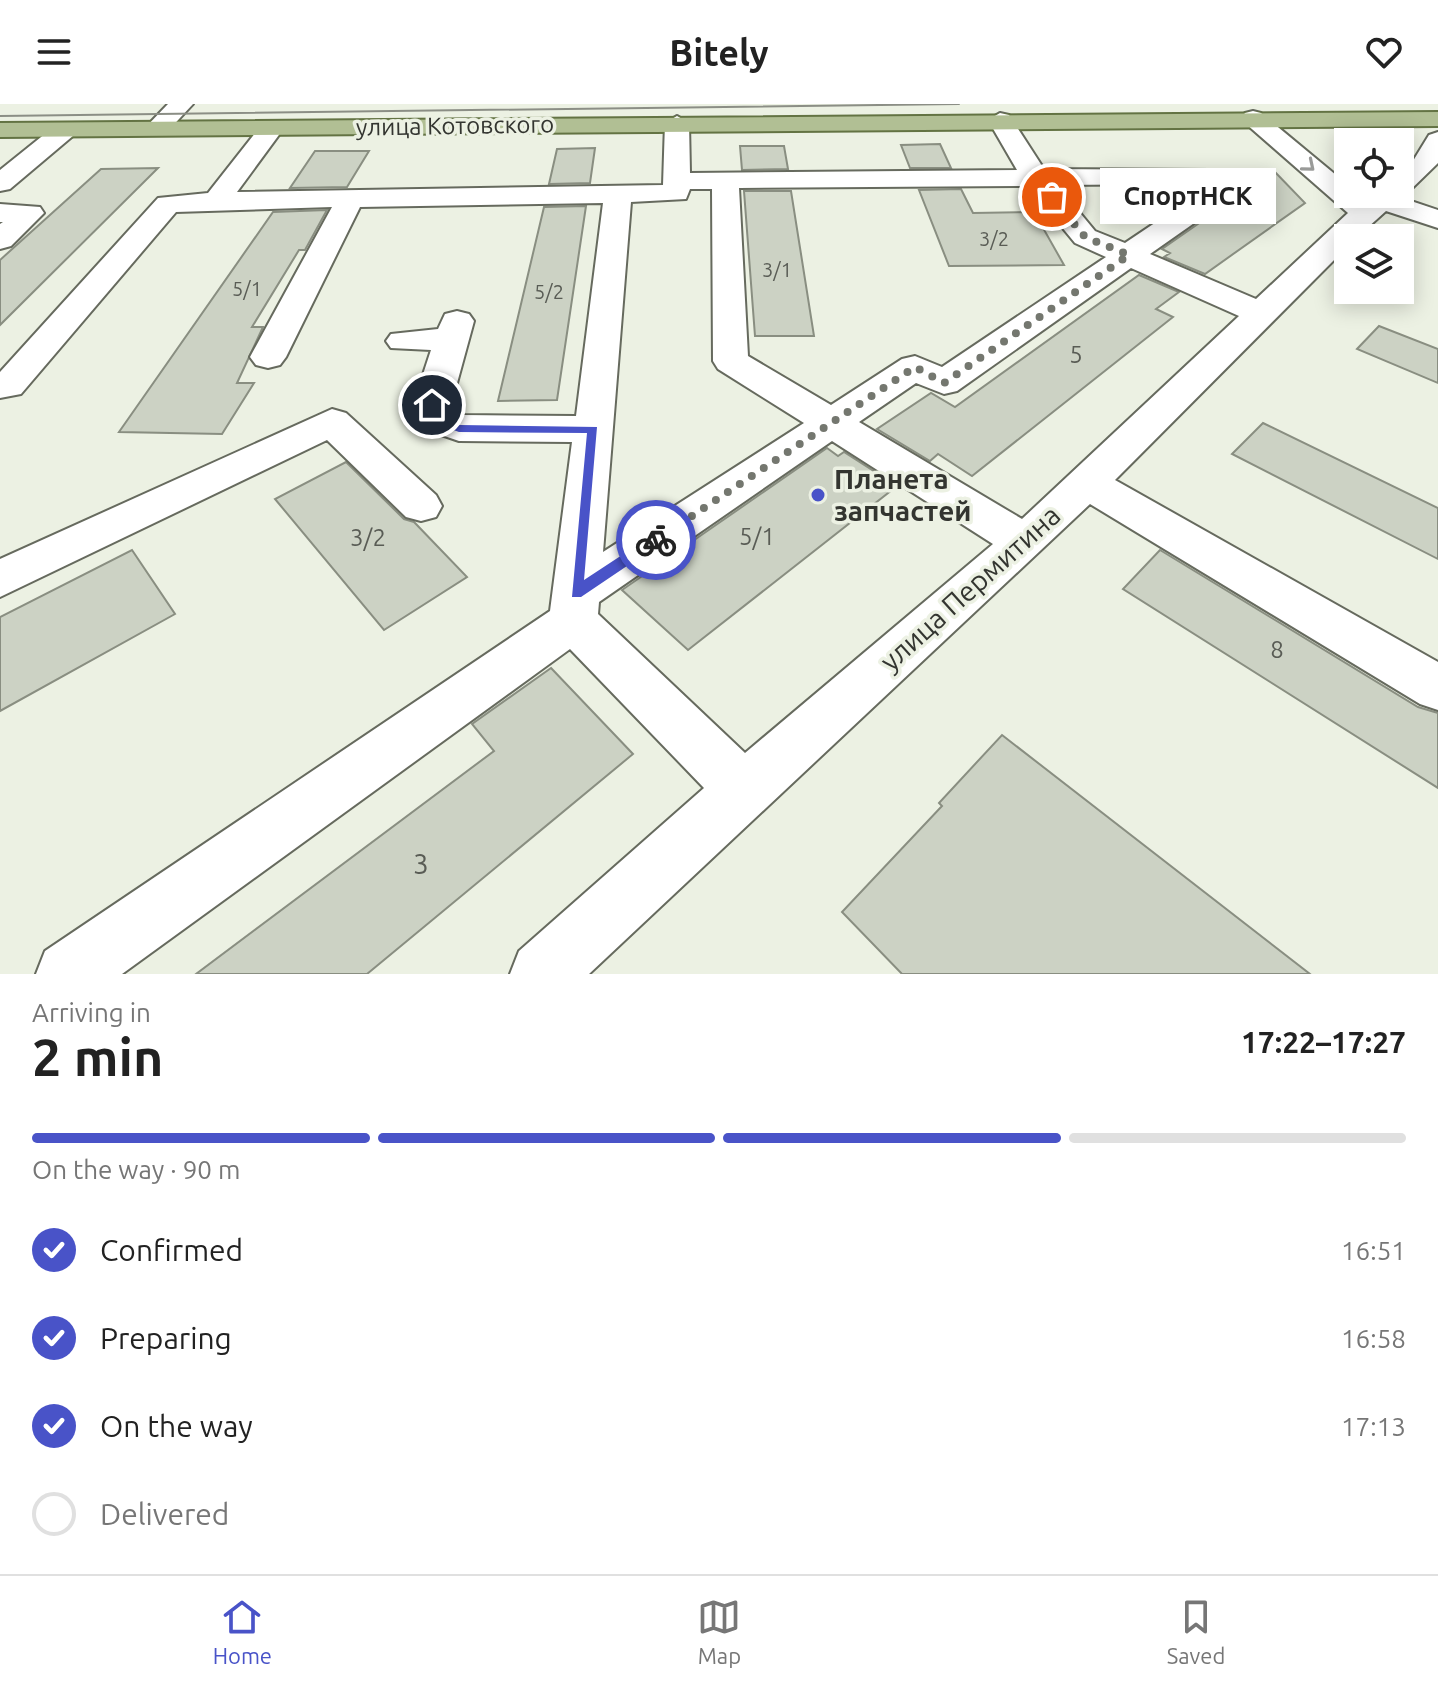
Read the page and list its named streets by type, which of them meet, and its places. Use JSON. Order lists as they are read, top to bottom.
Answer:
{
  "streets": {
    "main road": ["улица Котовского"],
    "street": ["улица Пермитина"]
  },
  "crossings": [
    ["улица Котовского", "улица Пермитина"]
  ],
  "places": ["СпортНСК", "Планета запчастей"],
  "house_numbers": [
    "3/2",
    "3/1",
    "5/1",
    "5/2",
    "5",
    "5/1",
    "3/2",
    "8",
    "3"
  ],
  "page": {
    "header": "Bitely",
    "bubble": "СпортНСК",
    "heading": ["2 min", "Arriving in", "17:22–17:27"],
    "bar": "On the way · 90 m",
    "list": [
      ["Confirmed", "16:51"],
      ["Preparing", "16:58"],
      ["On the way", "17:13"],
      "Delivered"
    ],
    "tabs": ["Home", "Map", "Saved"]
  }
}
